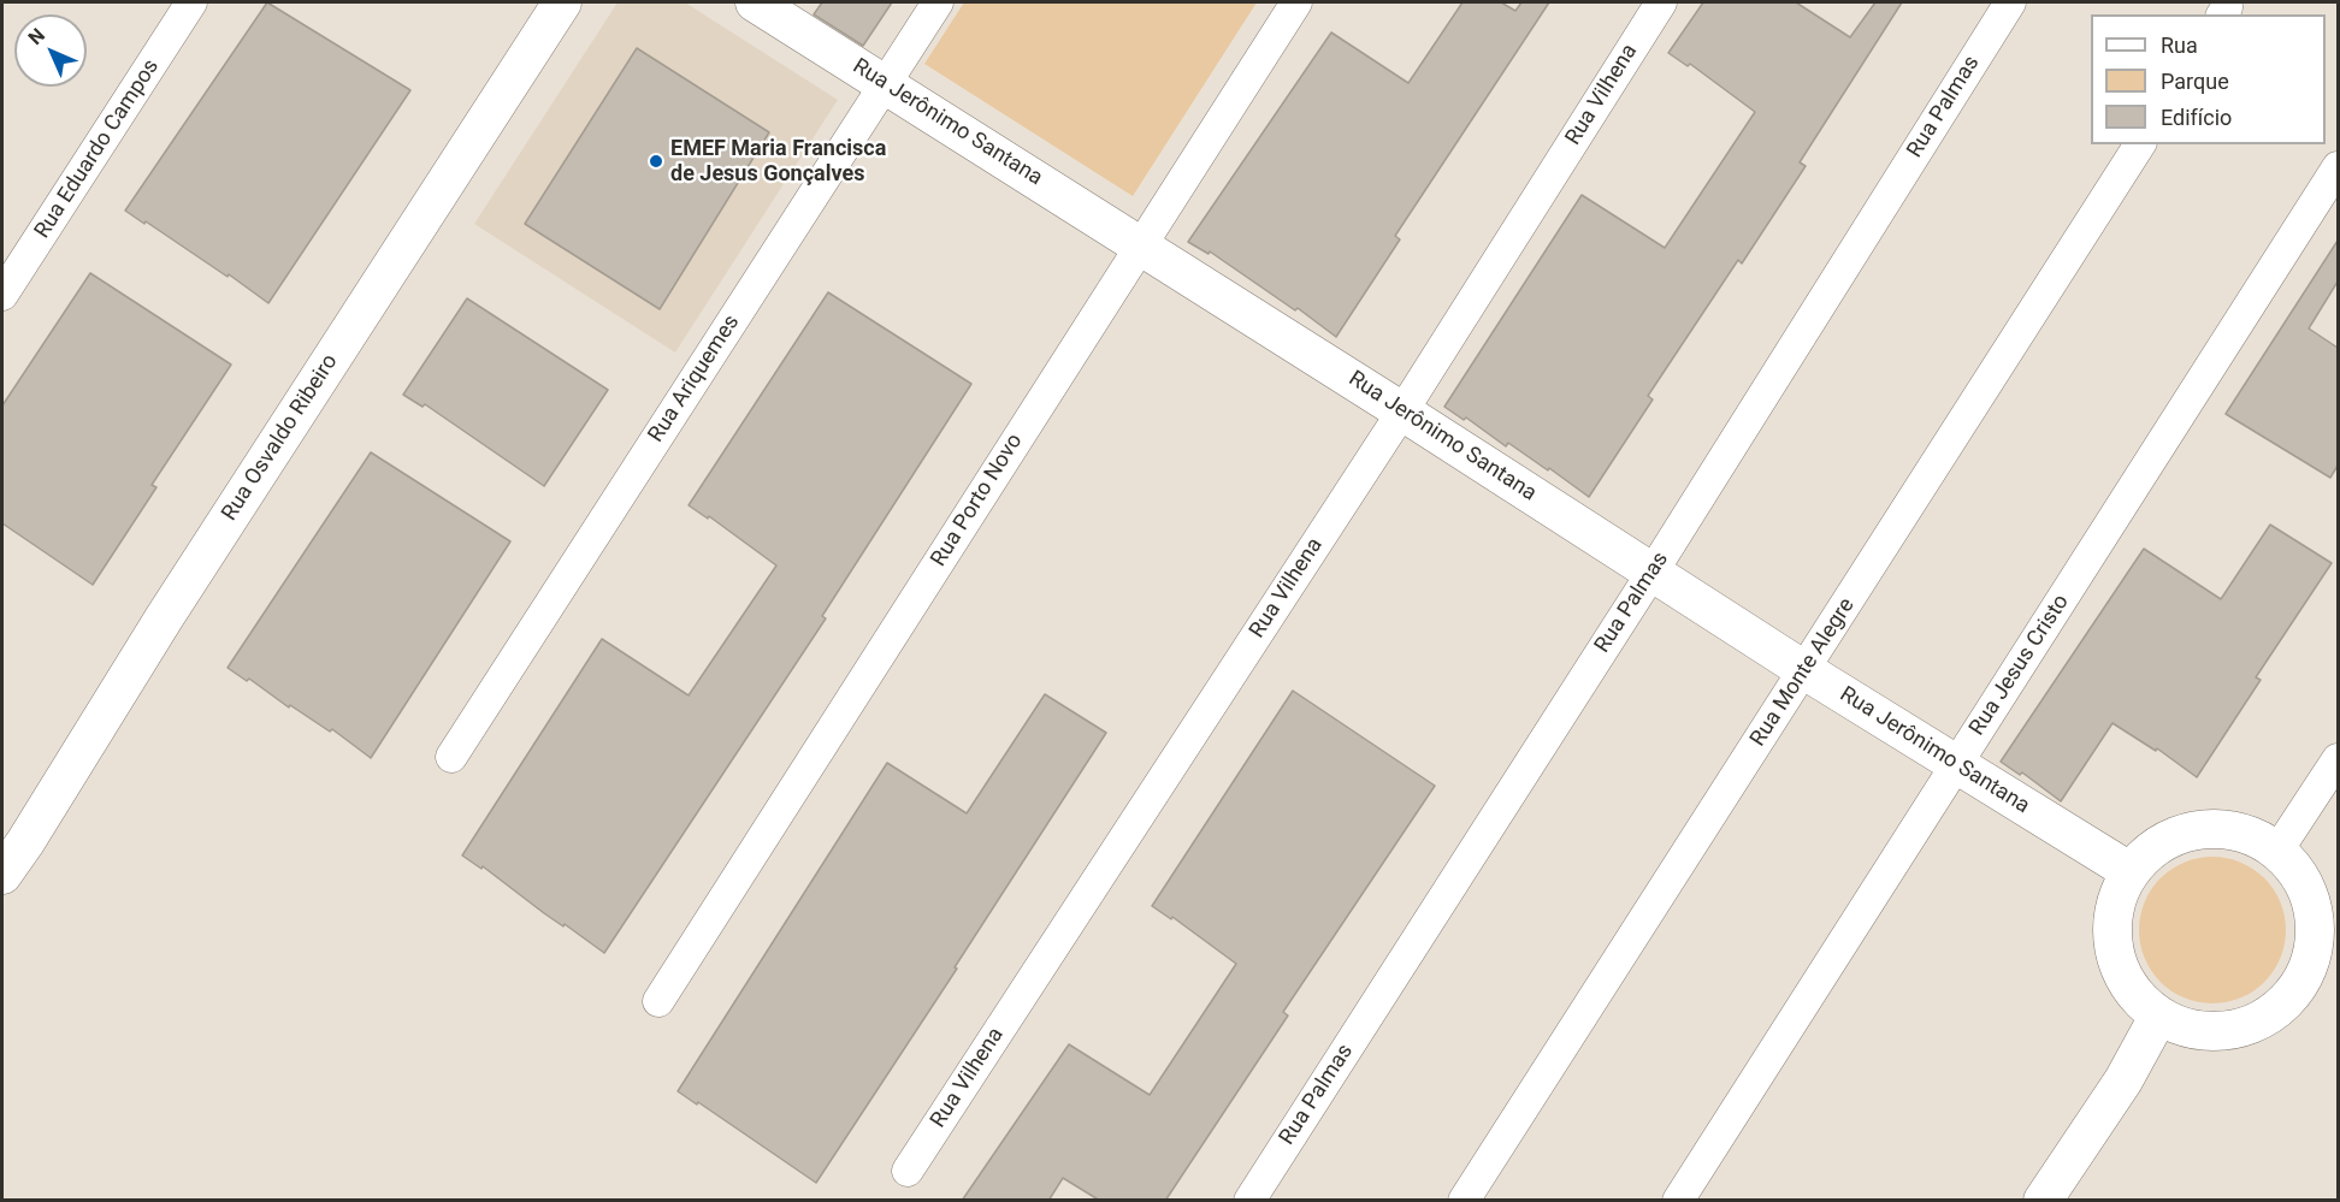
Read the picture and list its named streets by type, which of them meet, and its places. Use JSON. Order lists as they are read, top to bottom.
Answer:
{
  "streets": {
    "street": [
      "Rua Vilhena",
      "Rua Palmas",
      "Rua Jerônimo Santana",
      "Rua Eduardo Campos",
      "Rua Ariquemes",
      "Rua Osvaldo Ribeiro",
      "Rua Porto Novo",
      "Rua Jesus Cristo",
      "Rua Monte Alegre"
    ]
  },
  "crossings": [
    ["Rua Vilhena", "Rua Jerônimo Santana"],
    ["Rua Palmas", "Rua Jerônimo Santana"],
    ["Rua Jerônimo Santana", "Rua Ariquemes"],
    ["Rua Jerônimo Santana", "Rua Porto Novo"],
    ["Rua Jerônimo Santana", "Rua Jesus Cristo"],
    ["Rua Jerônimo Santana", "Rua Monte Alegre"]
  ],
  "places": ["EMEF Maria Francisca de Jesus Gonçalves"],
  "legend": ["Rua", "Parque", "Edifício"],
  "north": "top left"
}
